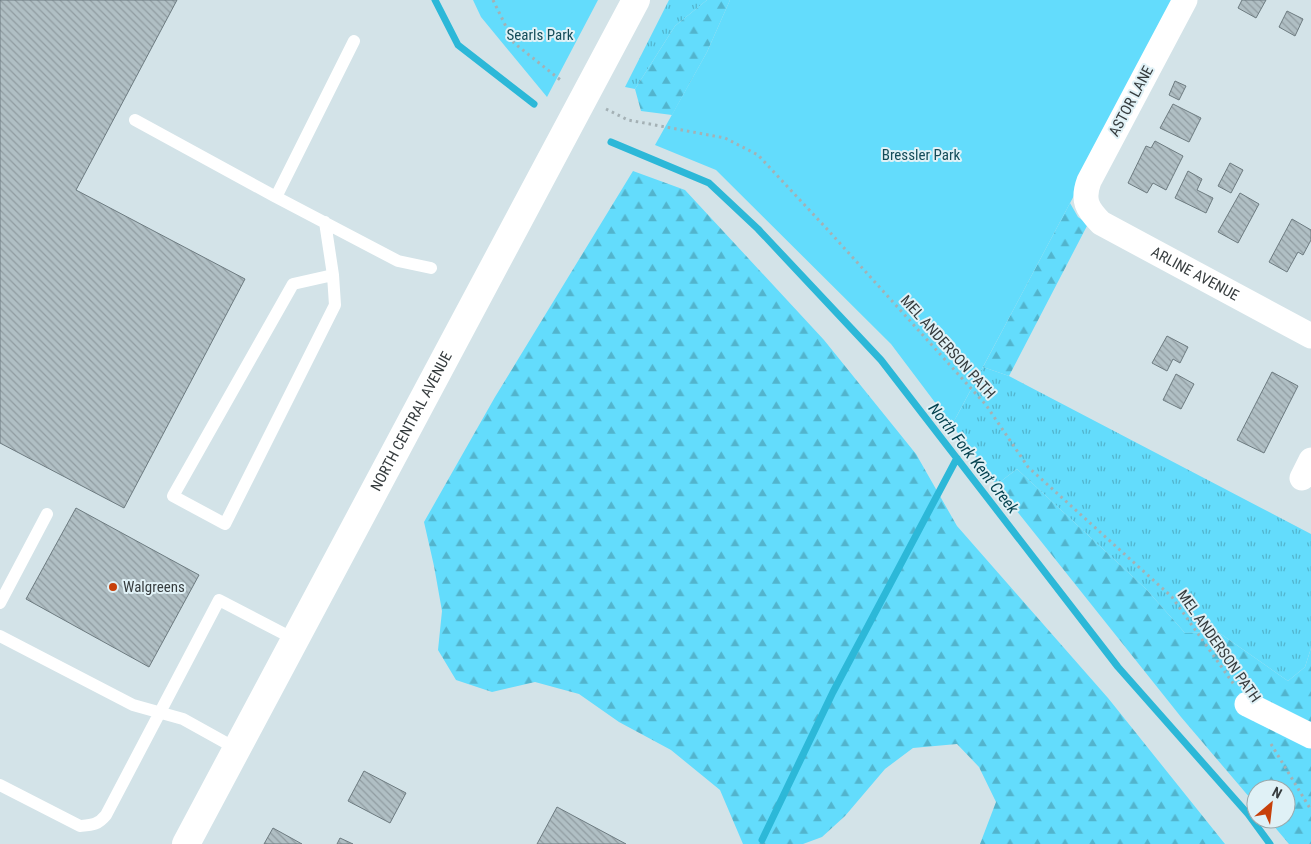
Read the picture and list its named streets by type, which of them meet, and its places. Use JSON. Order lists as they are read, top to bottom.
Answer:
{
  "streets": {
    "main road": ["NORTH CENTRAL AVENUE"],
    "street": ["ASTOR LANE", "ARLINE AVENUE"],
    "path": ["MEL ANDERSON PATH"]
  },
  "crossings": [
    ["ASTOR LANE", "ARLINE AVENUE"],
    ["MEL ANDERSON PATH", "NORTH CENTRAL AVENUE"]
  ],
  "water": ["North Fork Kent Creek"],
  "parks": ["Searls Park", "Bressler Park"],
  "places": ["Walgreens"],
  "north": "top right"
}
